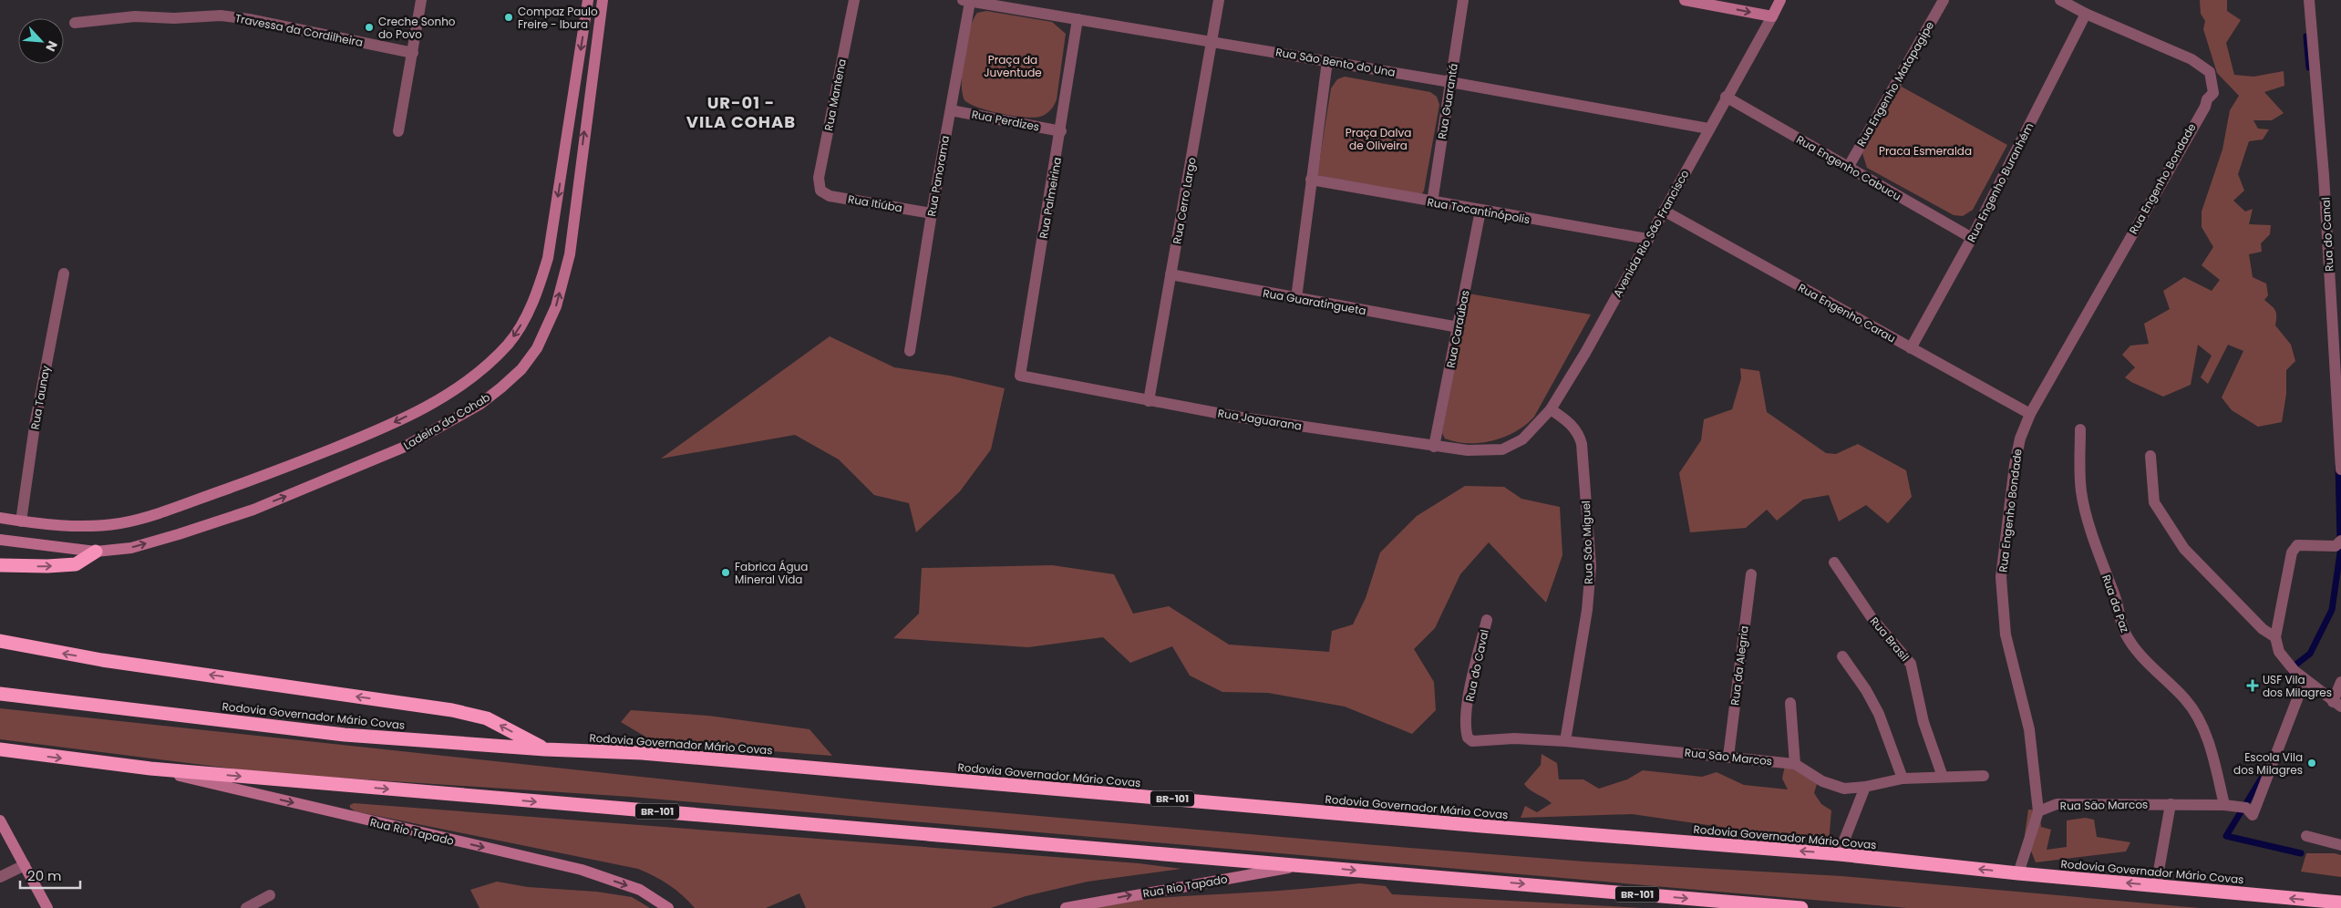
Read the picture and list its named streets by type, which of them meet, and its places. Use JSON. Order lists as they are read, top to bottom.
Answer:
{
  "streets": {
    "highway": ["Rodovia Governador Mário Covas", "BR-101"],
    "main road": ["Avenida Rio São Francisco", "Ladeira da Cohab", "Rua Rio Tapado"],
    "street": [
      "Travessa da Cordilheira",
      "Rua São Bento do Una",
      "Rua Engenho Matapagipe",
      "Rua Mantena",
      "Rua Guarantá",
      "Rua Perdizes",
      "Rua Engenho Cabucu",
      "Rua Panorama",
      "Rua Engenho Bondade",
      "Rua Engenho Buranhém",
      "Rua Palmeirina",
      "Rua Cerro Largo",
      "Rua Itiúba",
      "Rua Tocantinópolis",
      "Rua do Canal",
      "Rua Guaratingueta",
      "Rua Engenho Carau",
      "Rua Caraúbas",
      "Rua Taunay",
      "Rua Jaguarana",
      "Rua São Miguel",
      "Rua da Paz",
      "Rua Brasil",
      "Rua do Caval",
      "Rua da Alegria",
      "Rua São Marcos"
    ]
  },
  "crossings": [
    ["Rua São Bento do Una", "Rua Guarantá"],
    ["Rua São Bento do Una", "Rua Panorama"],
    ["Rua São Bento do Una", "Rua Palmeirina"],
    ["Rua São Bento do Una", "Rua Cerro Largo"],
    ["Rua São Bento do Una", "Avenida Rio São Francisco"],
    ["Rua Engenho Matapagipe", "Rua Engenho Cabucu"],
    ["Rua Mantena", "Rua Itiúba"],
    ["Rua Guarantá", "Rua Tocantinópolis"],
    ["Rua Perdizes", "Rua Panorama"],
    ["Rua Perdizes", "Rua Palmeirina"],
    ["Rua Engenho Cabucu", "Rua Engenho Buranhém"],
    ["Rua Engenho Cabucu", "Avenida Rio São Francisco"],
    ["Rua Panorama", "Rua Itiúba"],
    ["Rua Engenho Bondade", "Rua Engenho Buranhém"],
    ["Rua Engenho Bondade", "Rua Engenho Carau"],
    ["Rua Engenho Bondade", "Rodovia Governador Mário Covas"],
    ["Rua Engenho Bondade", "Rua São Marcos"],
    ["Rua Engenho Buranhém", "Rua Engenho Carau"],
    ["Rua Palmeirina", "Rua Jaguarana"],
    ["Rua Cerro Largo", "Rua Guaratingueta"],
    ["Rua Cerro Largo", "Rua Jaguarana"],
    ["Rua Tocantinópolis", "Avenida Rio São Francisco"],
    ["Rua Tocantinópolis", "Rua Caraúbas"],
    ["Avenida Rio São Francisco", "Rua Engenho Carau"],
    ["Avenida Rio São Francisco", "Rua Jaguarana"],
    ["Avenida Rio São Francisco", "Rua São Miguel"],
    ["Rua Guaratingueta", "Rua Caraúbas"],
    ["Rua Caraúbas", "Rua Jaguarana"],
    ["Rua Taunay", "Ladeira da Cohab"],
    ["Rua São Miguel", "Rua São Marcos"],
    ["Rua da Paz", "Rua São Marcos"],
    ["Rua Brasil", "Rua São Marcos"],
    ["Rua do Caval", "Rua São Marcos"],
    ["Rua da Alegria", "Rua São Marcos"],
    ["BR-101", "Rua Rio Tapado"]
  ],
  "one_way": ["Rua Rio Tapado"],
  "districts": ["UR-01 - VILA COHAB"],
  "parks": ["Praça da Juventude", "Praça Dalva de Oliveira", "Praca Esmeralda"],
  "places": {
    "other": [
      "Compaz Paulo Freire - Ibura",
      "Creche Sonho do Povo",
      "Fabrica Água Mineral Vida",
      "Escola Vila dos Milagres"
    ],
    "health": ["USF Vila dos Milagres"]
  },
  "scale_bar": "20 m",
  "north": "bottom right"
}
